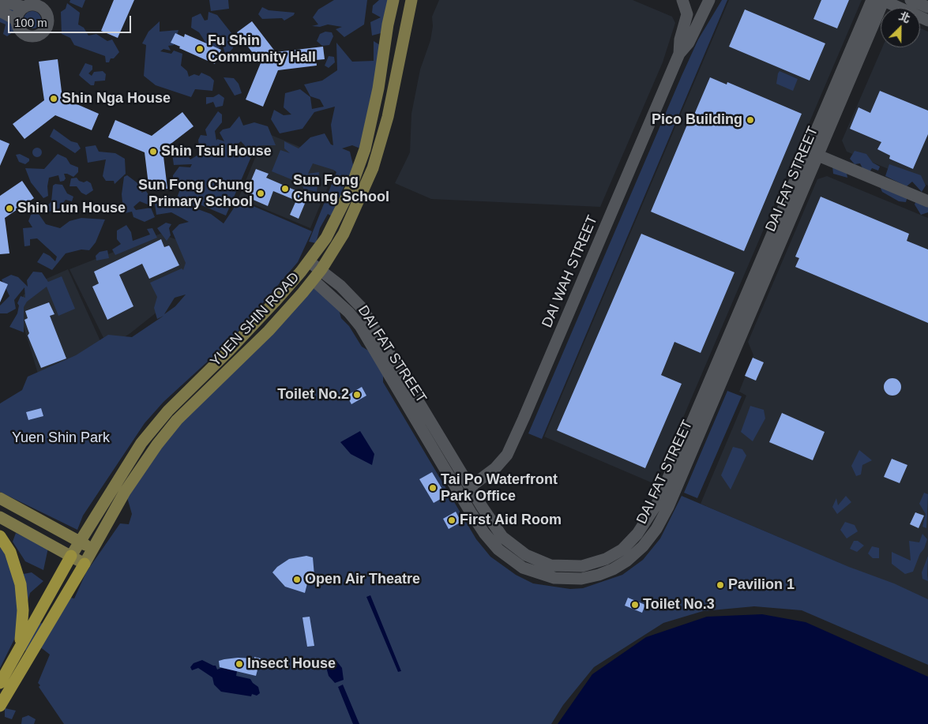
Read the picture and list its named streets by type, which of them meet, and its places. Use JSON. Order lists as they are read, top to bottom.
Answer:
{
  "streets": {
    "main road": ["YUEN SHIN ROAD"],
    "street": ["DAI FAT STREET", "DAI WAH STREET"]
  },
  "crossings": [
    ["DAI FAT STREET", "DAI WAH STREET"],
    ["DAI FAT STREET", "YUEN SHIN ROAD"]
  ],
  "parks": ["Yuen Shin Park"],
  "places": [
    "Fu Shin Community Hall",
    "Shin Nga House",
    "Pico Building",
    "Shin Tsui House",
    "Sun Fong Chung School",
    "Sun Fong Chung Primary School",
    "Shin Lun House",
    "Toilet No.2",
    "Tai Po Waterfront Park Office",
    "First Aid Room",
    "Open Air Theatre",
    "Pavilion 1",
    "Toilet No.3",
    "Insect House"
  ],
  "scale_bar": "100 m",
  "north": "top right"
}
